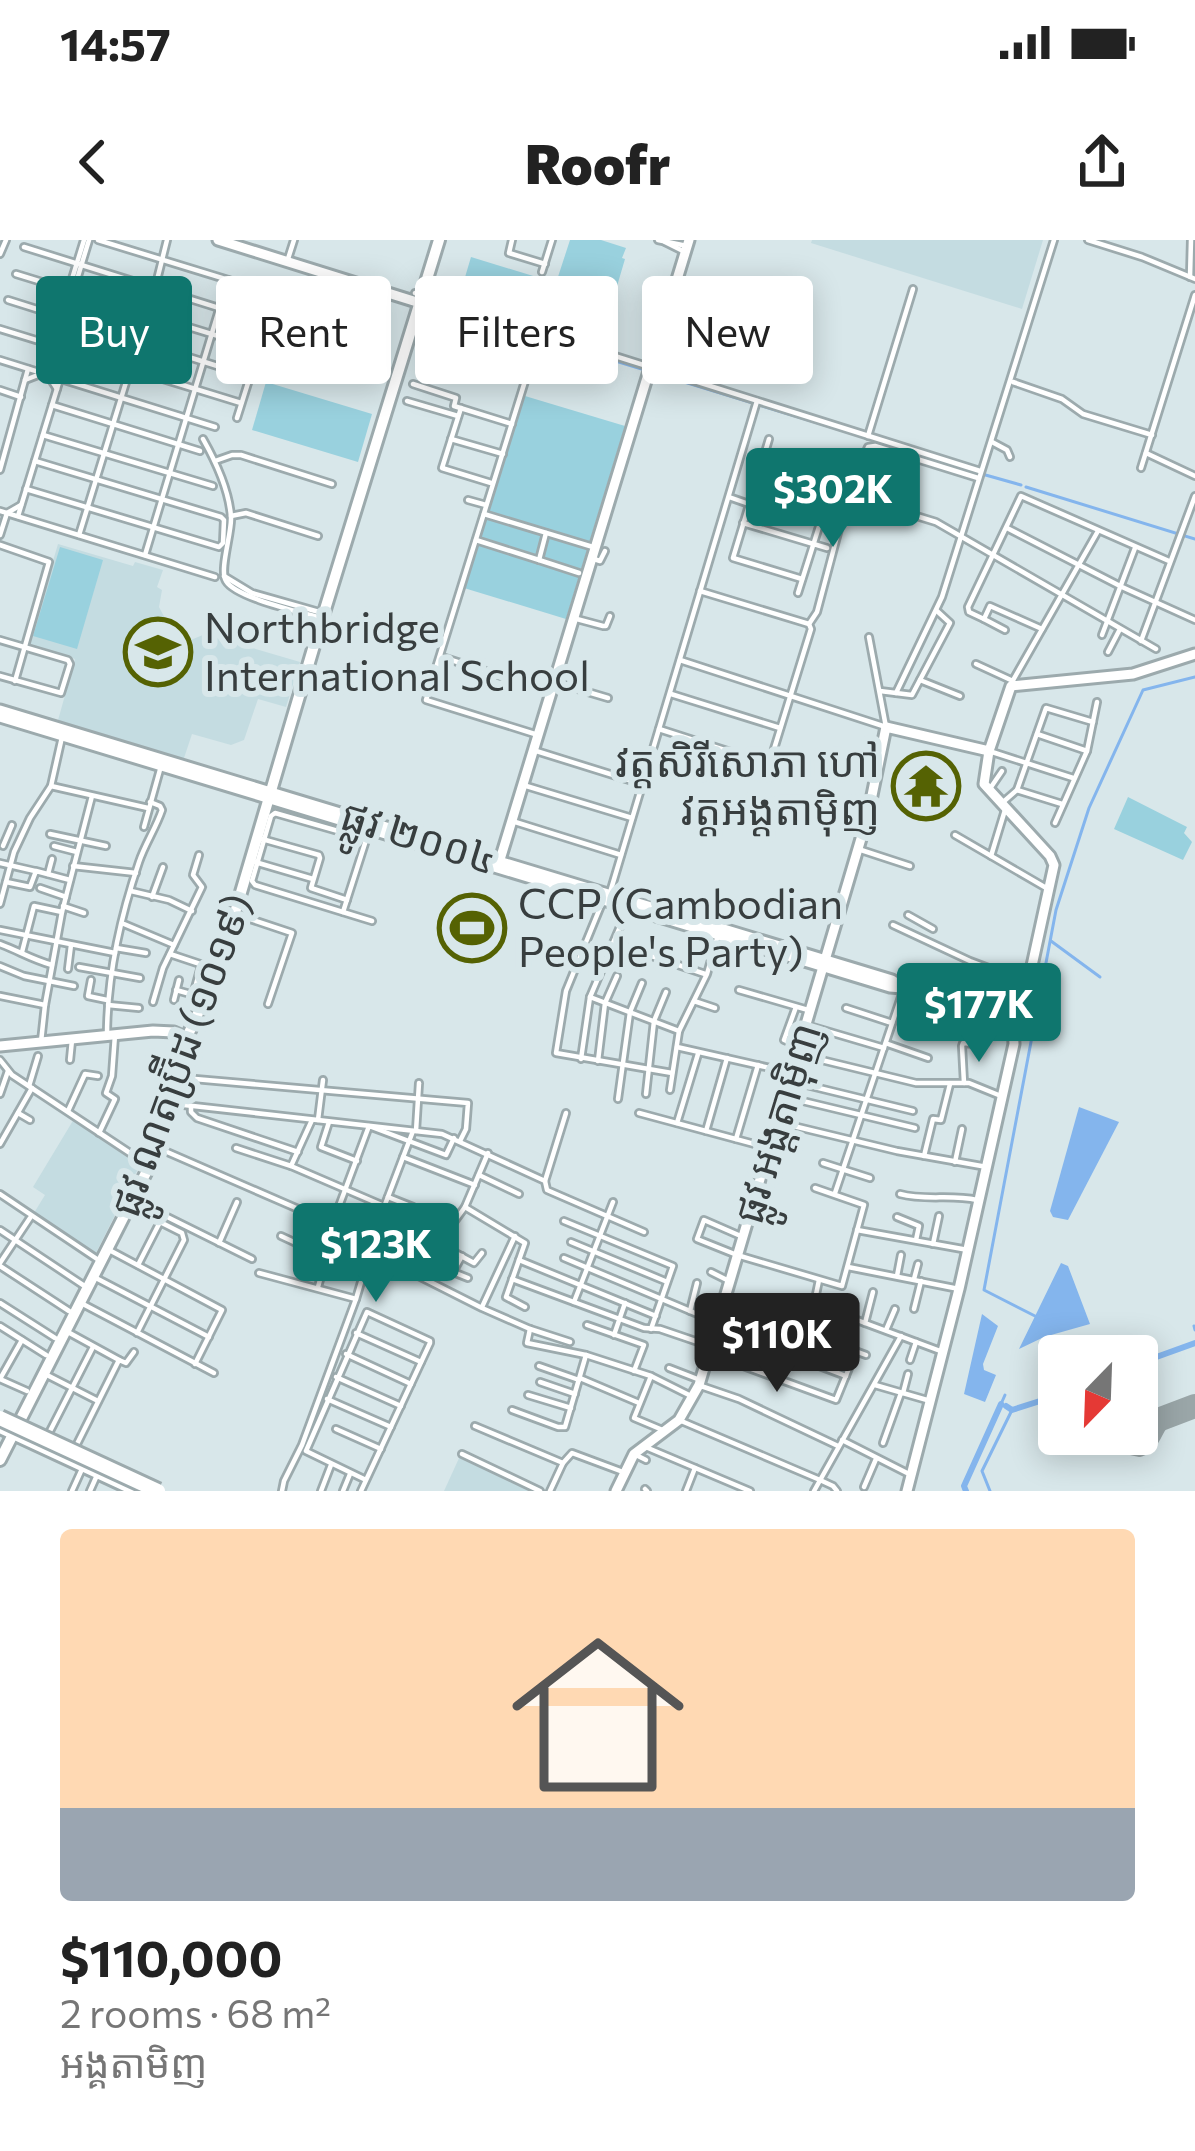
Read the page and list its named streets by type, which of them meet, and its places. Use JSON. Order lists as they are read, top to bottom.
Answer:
{
  "streets": {
    "main road": ["ផ្លូវ ណតប្រ៊ីដ (១០១៩)"],
    "street": ["ផ្លូវ ២០០៤", "ផ្លូវ អង្តតាម៉ិញ"]
  },
  "crossings": [
    ["ផ្លូវ ២០០៤", "ផ្លូវ ណតប្រ៊ីដ (១០១៩)"],
    ["ផ្លូវ ២០០៤", "ផ្លូវ អង្តតាម៉ិញ"]
  ],
  "places": {
    "school or university": ["Northbridge International School"],
    "temple": ["វត្តសិរីសោភា ហៅ វត្តអង្តតាម៉ិញ"],
    "sports": ["CCP (Cambodian People's Party)"]
  },
  "north": "bottom left",
  "page": {
    "status": "14:57",
    "header": "Roofr",
    "chip": [
      "Buy",
      "Rent",
      "Filters",
      "New"
    ],
    "price": [
      "$302K",
      "$177K",
      "$123K",
      "$110K"
    ],
    "list": [
      {
        "name": "$110,000",
        "note": "2 rooms · 68 m² · អង្គតាមិញ"
      }
    ]
  }
}
